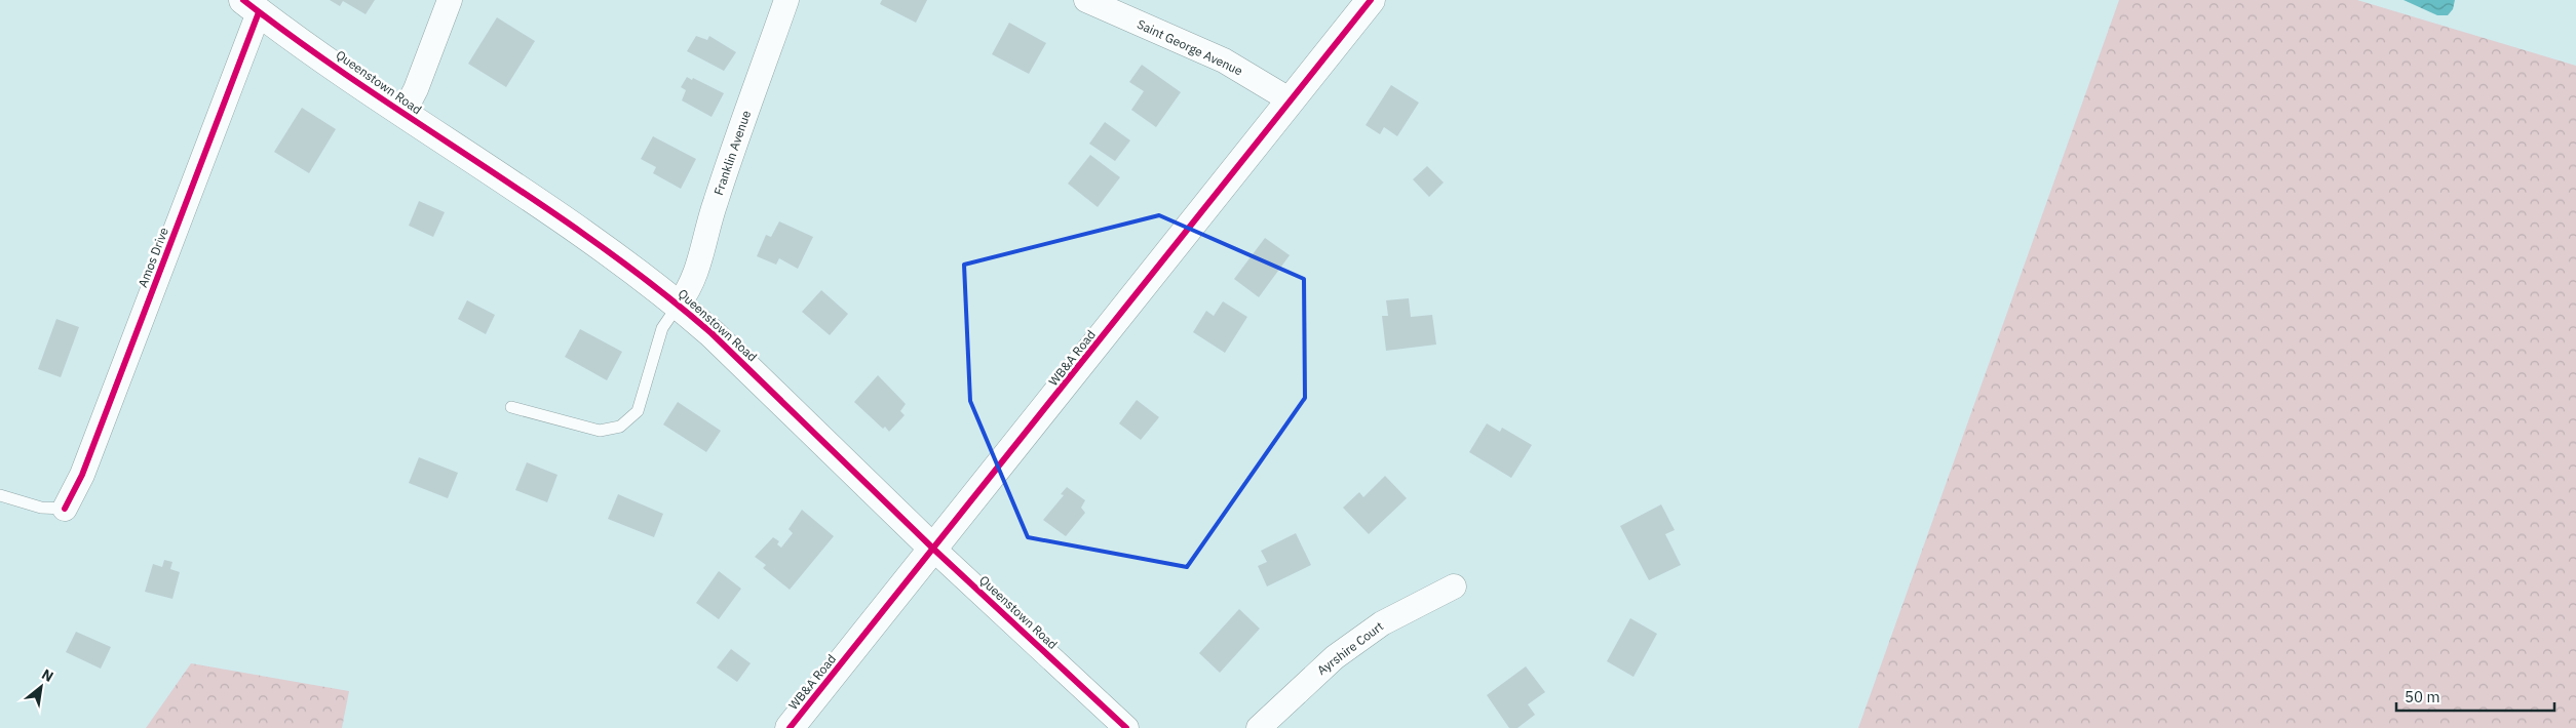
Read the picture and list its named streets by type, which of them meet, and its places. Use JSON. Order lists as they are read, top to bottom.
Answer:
{
  "streets": {
    "street": [
      "Saint George Avenue",
      "Queenstown Road",
      "Franklin Avenue",
      "Amos Drive",
      "WB&A Road",
      "Ayrshire Court"
    ]
  },
  "crossings": [
    ["Saint George Avenue", "WB&A Road"],
    ["Queenstown Road", "Franklin Avenue"],
    ["Queenstown Road", "Amos Drive"],
    ["Queenstown Road", "WB&A Road"]
  ],
  "scale_bar": "50 m",
  "north": "top right"
}
